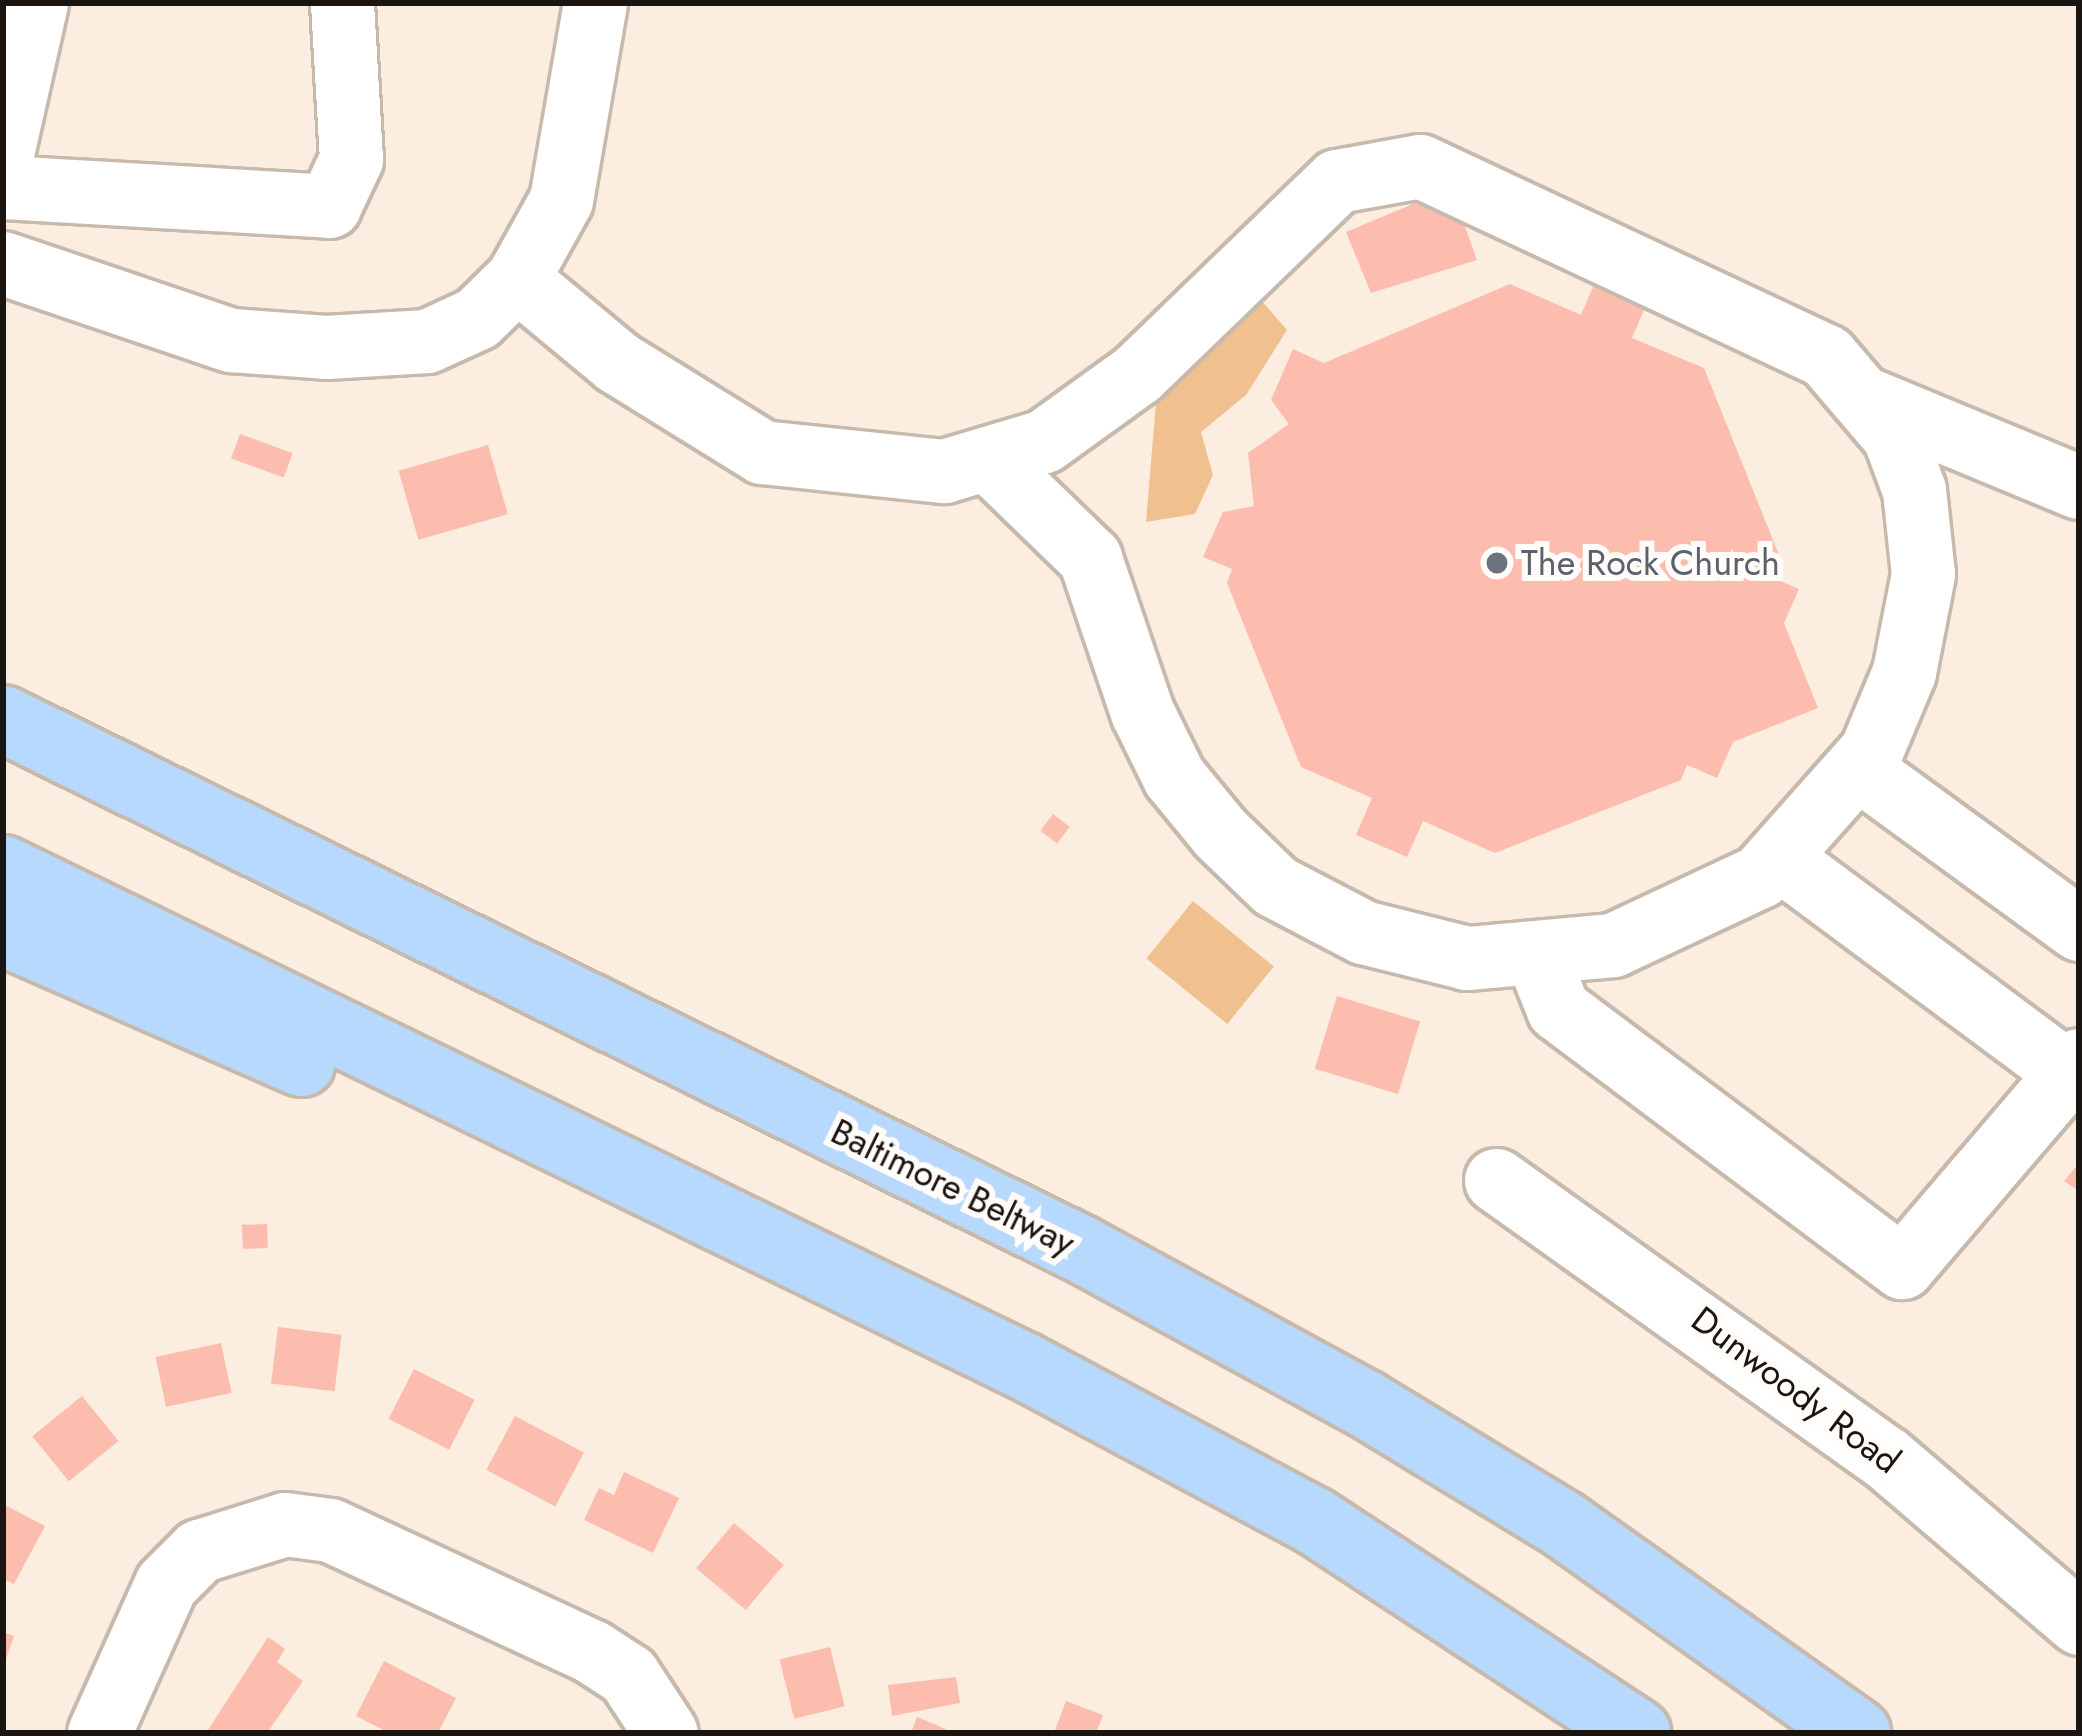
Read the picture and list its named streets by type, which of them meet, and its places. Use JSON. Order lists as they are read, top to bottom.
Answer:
{
  "streets": {
    "highway": ["Baltimore Beltway"],
    "street": ["Dunwoody Road"]
  },
  "places": ["The Rock Church"]
}
